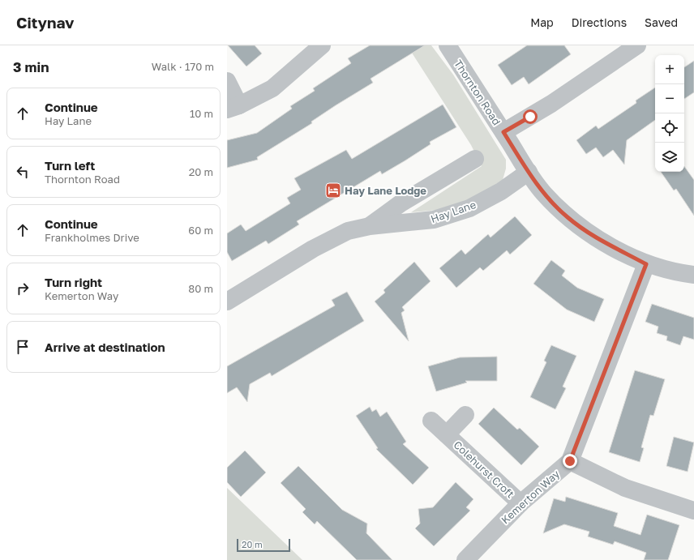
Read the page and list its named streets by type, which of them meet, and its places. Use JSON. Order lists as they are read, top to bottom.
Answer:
{
  "streets": {
    "street": [
      "Thornton Road",
      "Hay Lane",
      "Colehurst Croft",
      "Kemerton Way"
    ]
  },
  "crossings": [
    ["Thornton Road", "Hay Lane"],
    ["Thornton Road", "Kemerton Way"],
    ["Colehurst Croft", "Kemerton Way"]
  ],
  "places": {
    "hotel": ["Hay Lane Lodge"]
  },
  "scale_bar": "20 m",
  "page": {
    "header": "Citynav",
    "nav": ["Map", "Directions", "Saved"],
    "heading": ["3 min", "Walk · 170 m"],
    "map_buttons": ["+", "−"],
    "list": [
      ["Continue", "Hay Lane", "10 m"],
      ["Turn left", "Thornton Road", "20 m"],
      ["Continue", "Frankholmes Drive", "60 m"],
      ["Turn right", "Kemerton Way", "80 m"],
      "Arrive at destination"
    ],
    "scale": "20 m"
  }
}
